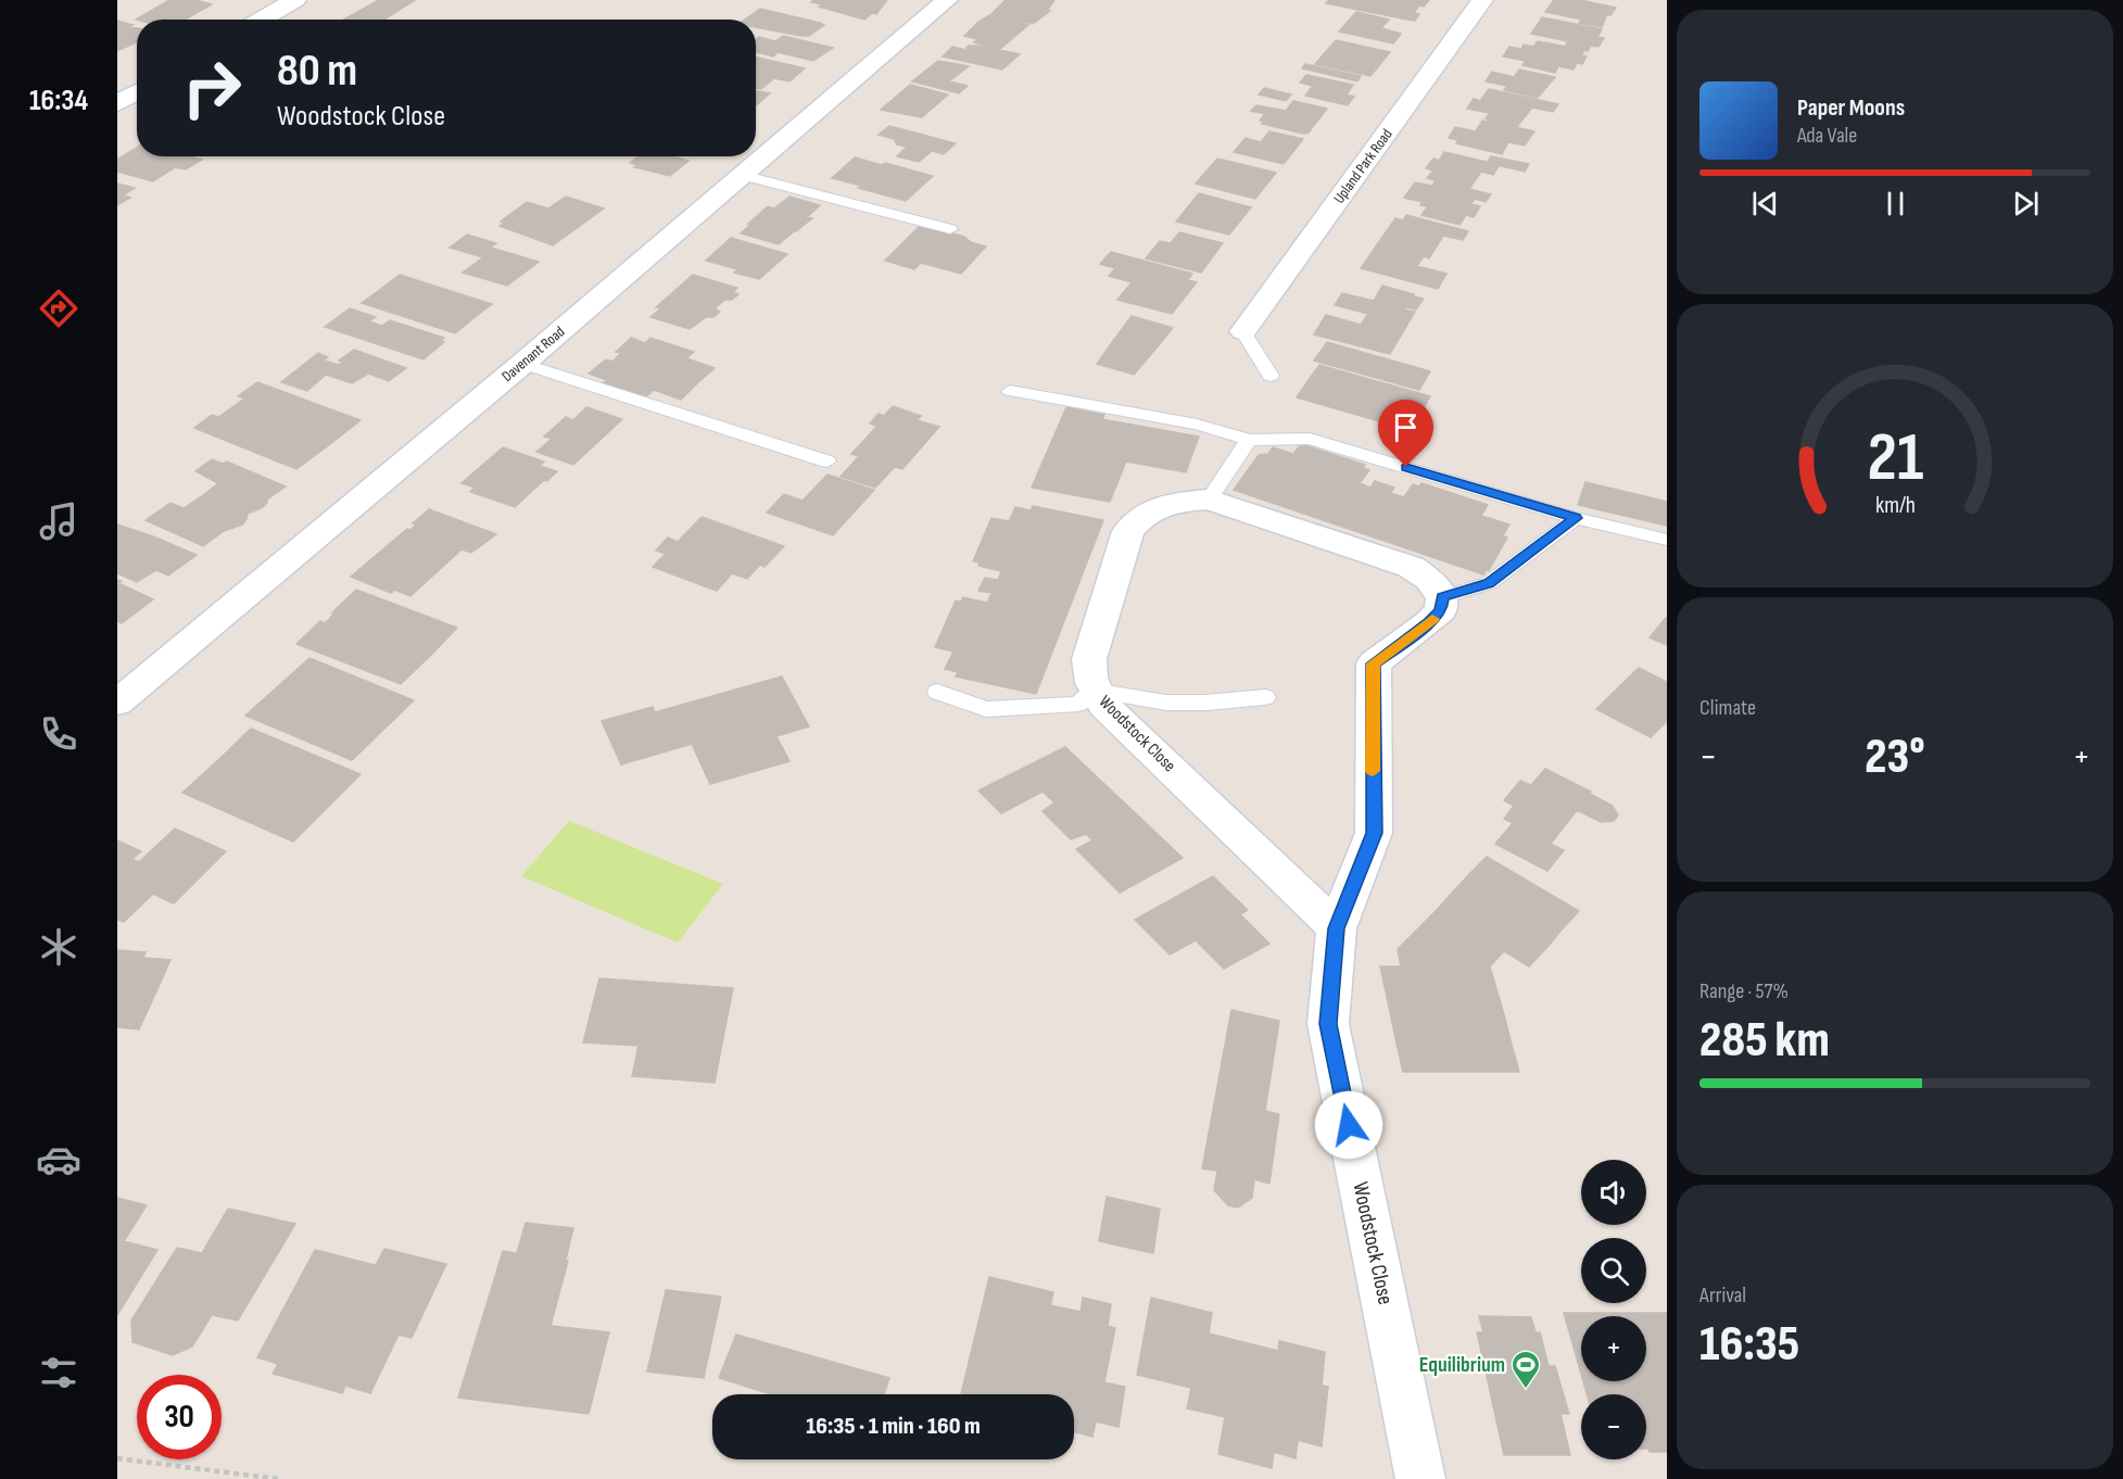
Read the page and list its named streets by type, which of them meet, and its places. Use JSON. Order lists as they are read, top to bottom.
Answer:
{
  "streets": {
    "street": ["Upland Park Road", "Davenant Road", "Woodstock Close"]
  },
  "places": {
    "sports": ["Equilibrium"]
  },
  "page": {
    "tabs": "16:34",
    "turn": ["80 m", "Woodstock Close"],
    "song": ["Paper Moons", "Ada Vale"],
    "tile": [
      "Climate",
      ["Range · 57%", "285 km"],
      ["Arrival", "16:35"]
    ],
    "heat": ["−", "23°", "+"],
    "map_buttons": ["+", "−"],
    "limit": "30",
    "trip": "16:35 · 1 min · 160 m",
    "gauge": ["21", "km/h"]
  }
}
